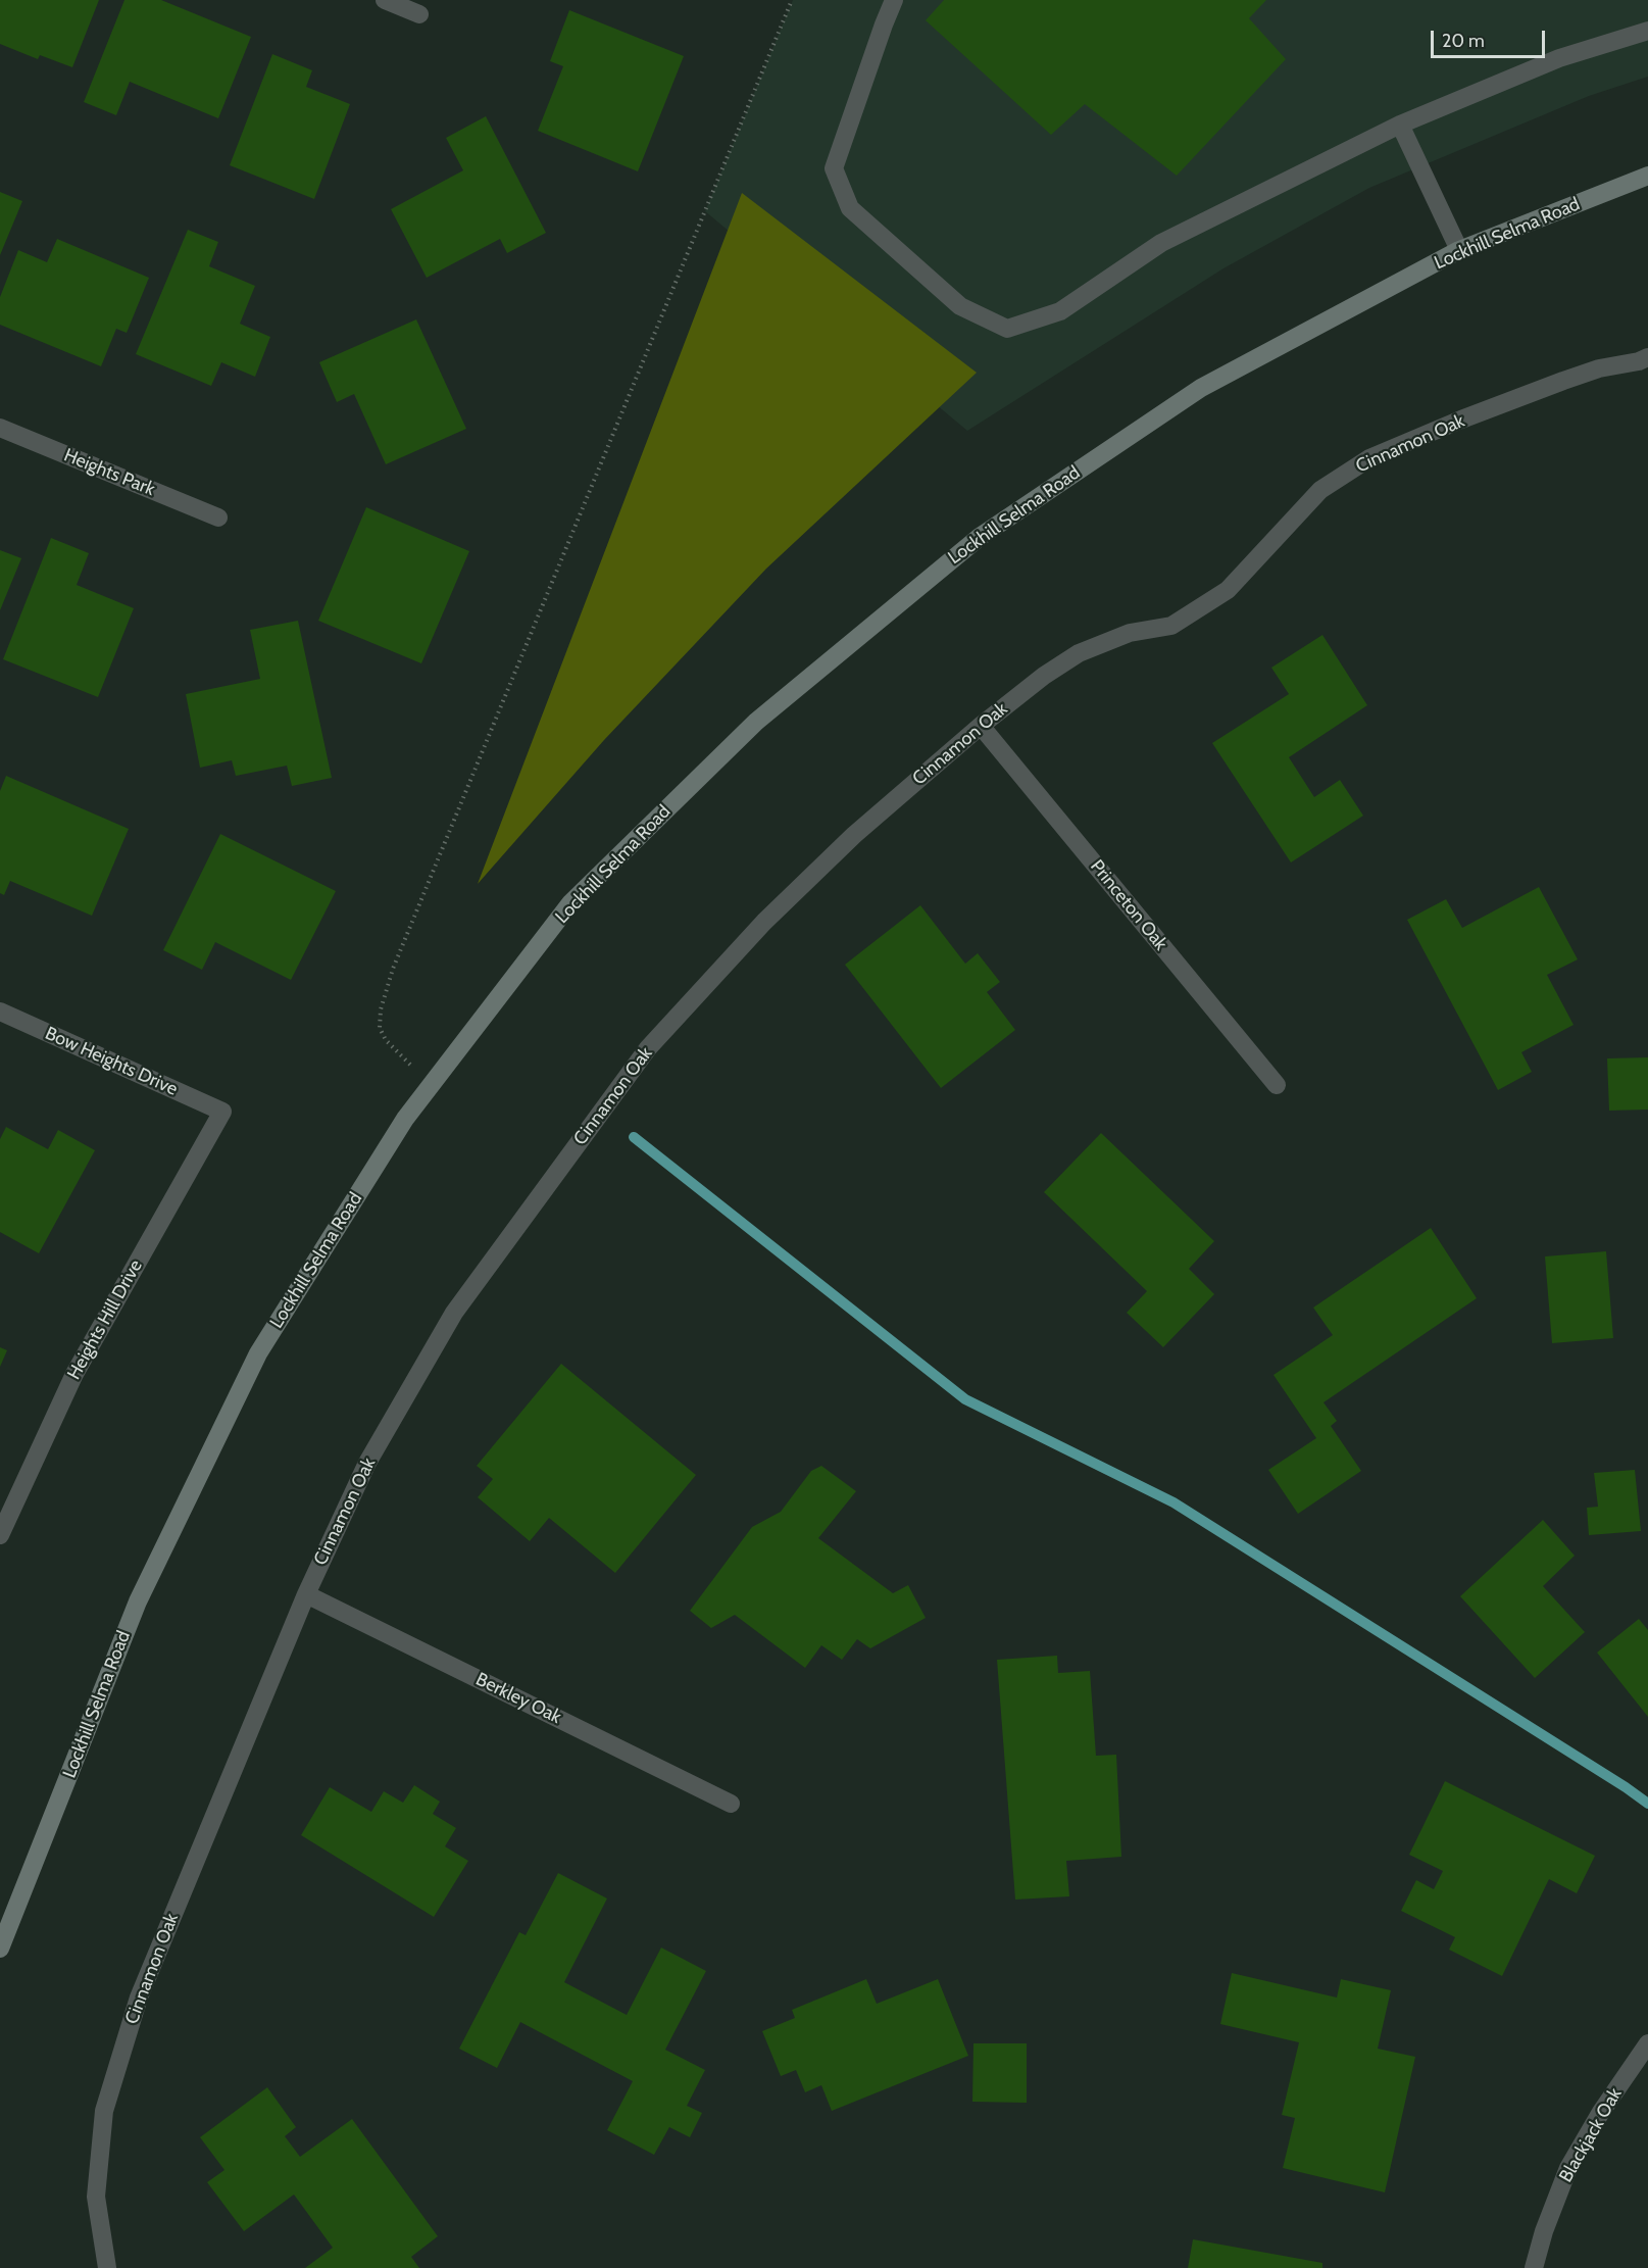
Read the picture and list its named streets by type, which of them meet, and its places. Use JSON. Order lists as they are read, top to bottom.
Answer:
{
  "streets": {
    "main road": ["Lockhill Selma Road"],
    "street": [
      "Cinnamon Oak",
      "Heights Park",
      "Princeton Oak",
      "Bow Heights Drive",
      "Heights Hill Drive",
      "Berkley Oak",
      "Blackjack Oak"
    ]
  },
  "crossings": [
    ["Cinnamon Oak", "Princeton Oak"],
    ["Cinnamon Oak", "Berkley Oak"],
    ["Bow Heights Drive", "Heights Hill Drive"]
  ],
  "scale_bar": "20 m"
}
